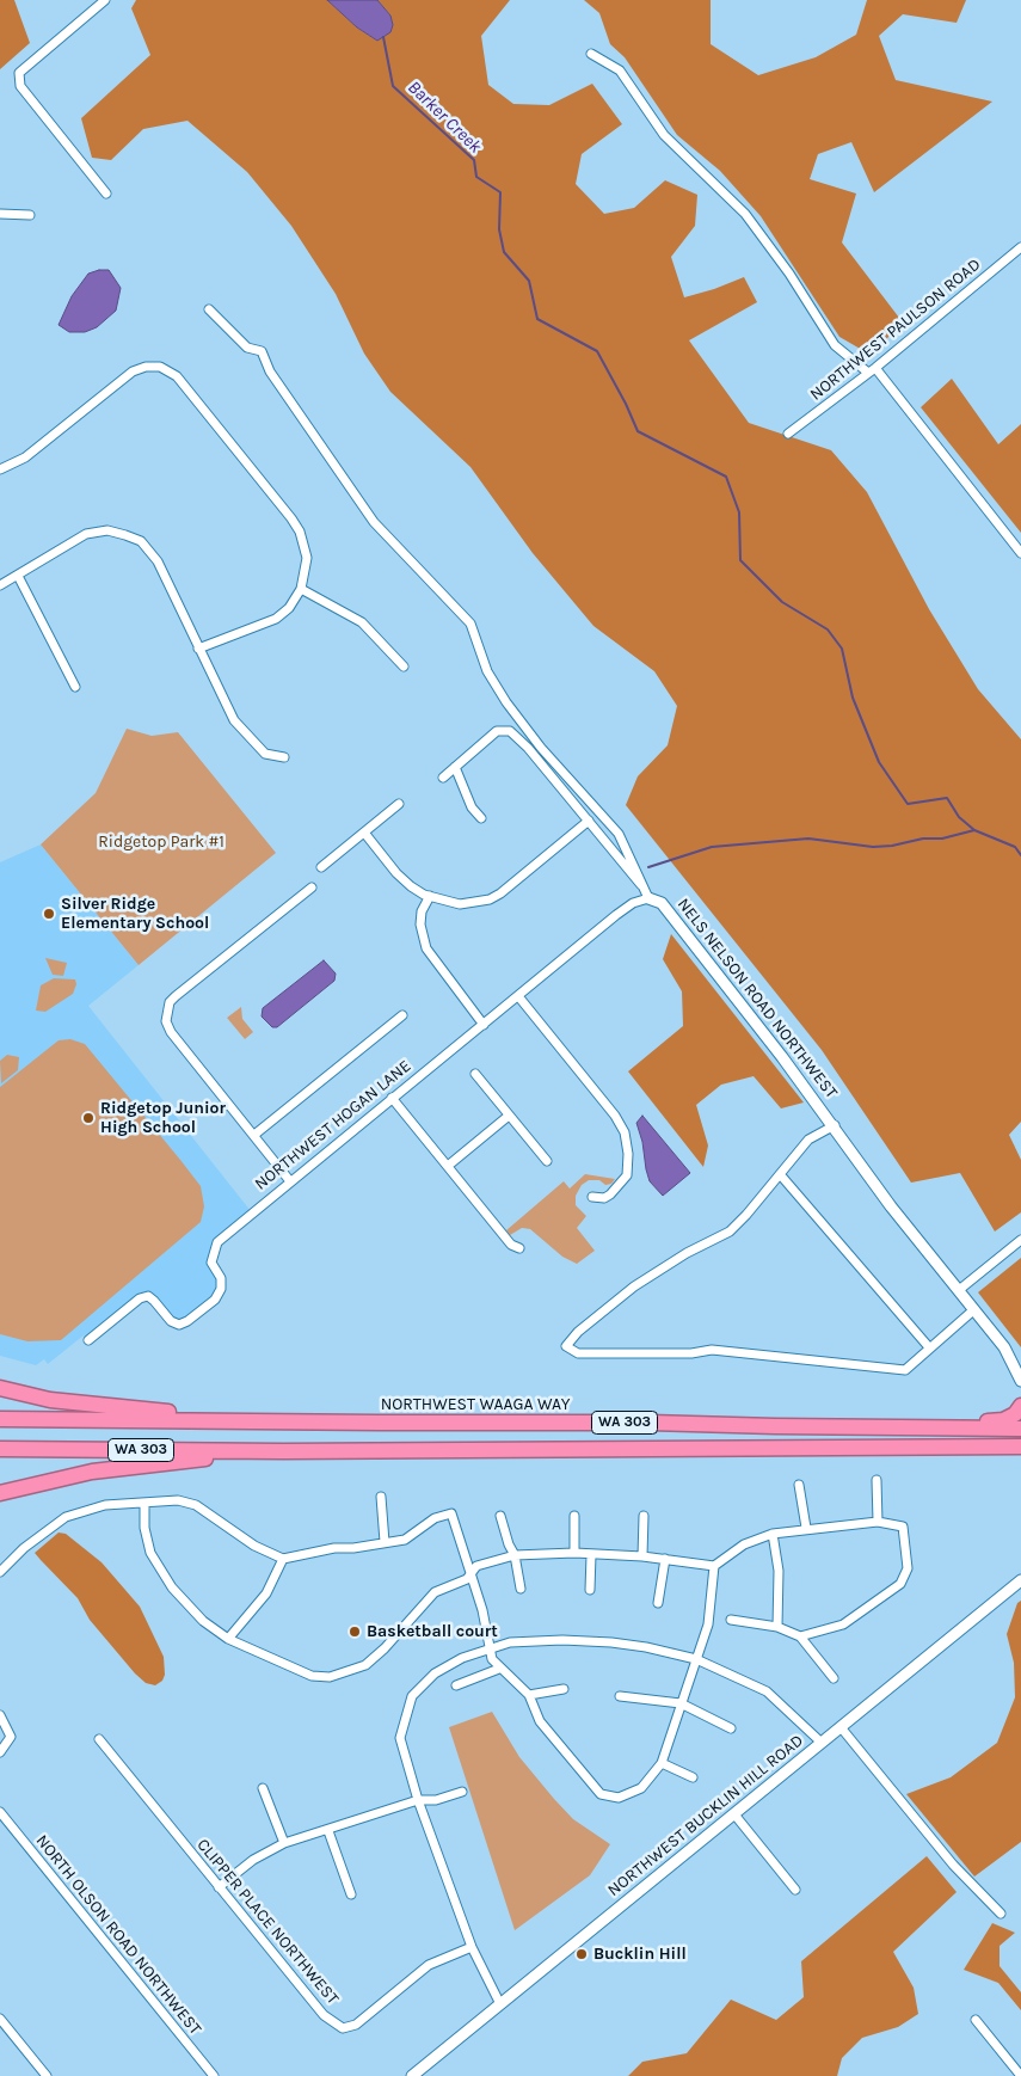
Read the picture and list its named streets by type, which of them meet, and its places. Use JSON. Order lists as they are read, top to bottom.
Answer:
{
  "streets": {
    "highway": ["NORTHWEST WAAGA WAY", "WA 303"],
    "main road": ["NELS NELSON ROAD NORTHWEST", "NORTHWEST BUCKLIN HILL ROAD"],
    "street": [
      "NORTHWEST PAULSON ROAD",
      "NORTHWEST HOGAN LANE",
      "CLIPPER PLACE NORTHWEST",
      "NORTH OLSON ROAD NORTHWEST"
    ]
  },
  "crossings": [
    ["NELS NELSON ROAD NORTHWEST", "NORTHWEST HOGAN LANE"]
  ],
  "water": ["Barker Creek"],
  "parks": ["Ridgetop Park #1"],
  "places": [
    "Silver Ridge Elementary School",
    "Ridgetop Junior High School",
    "Basketball court",
    "Bucklin Hill"
  ]
}
